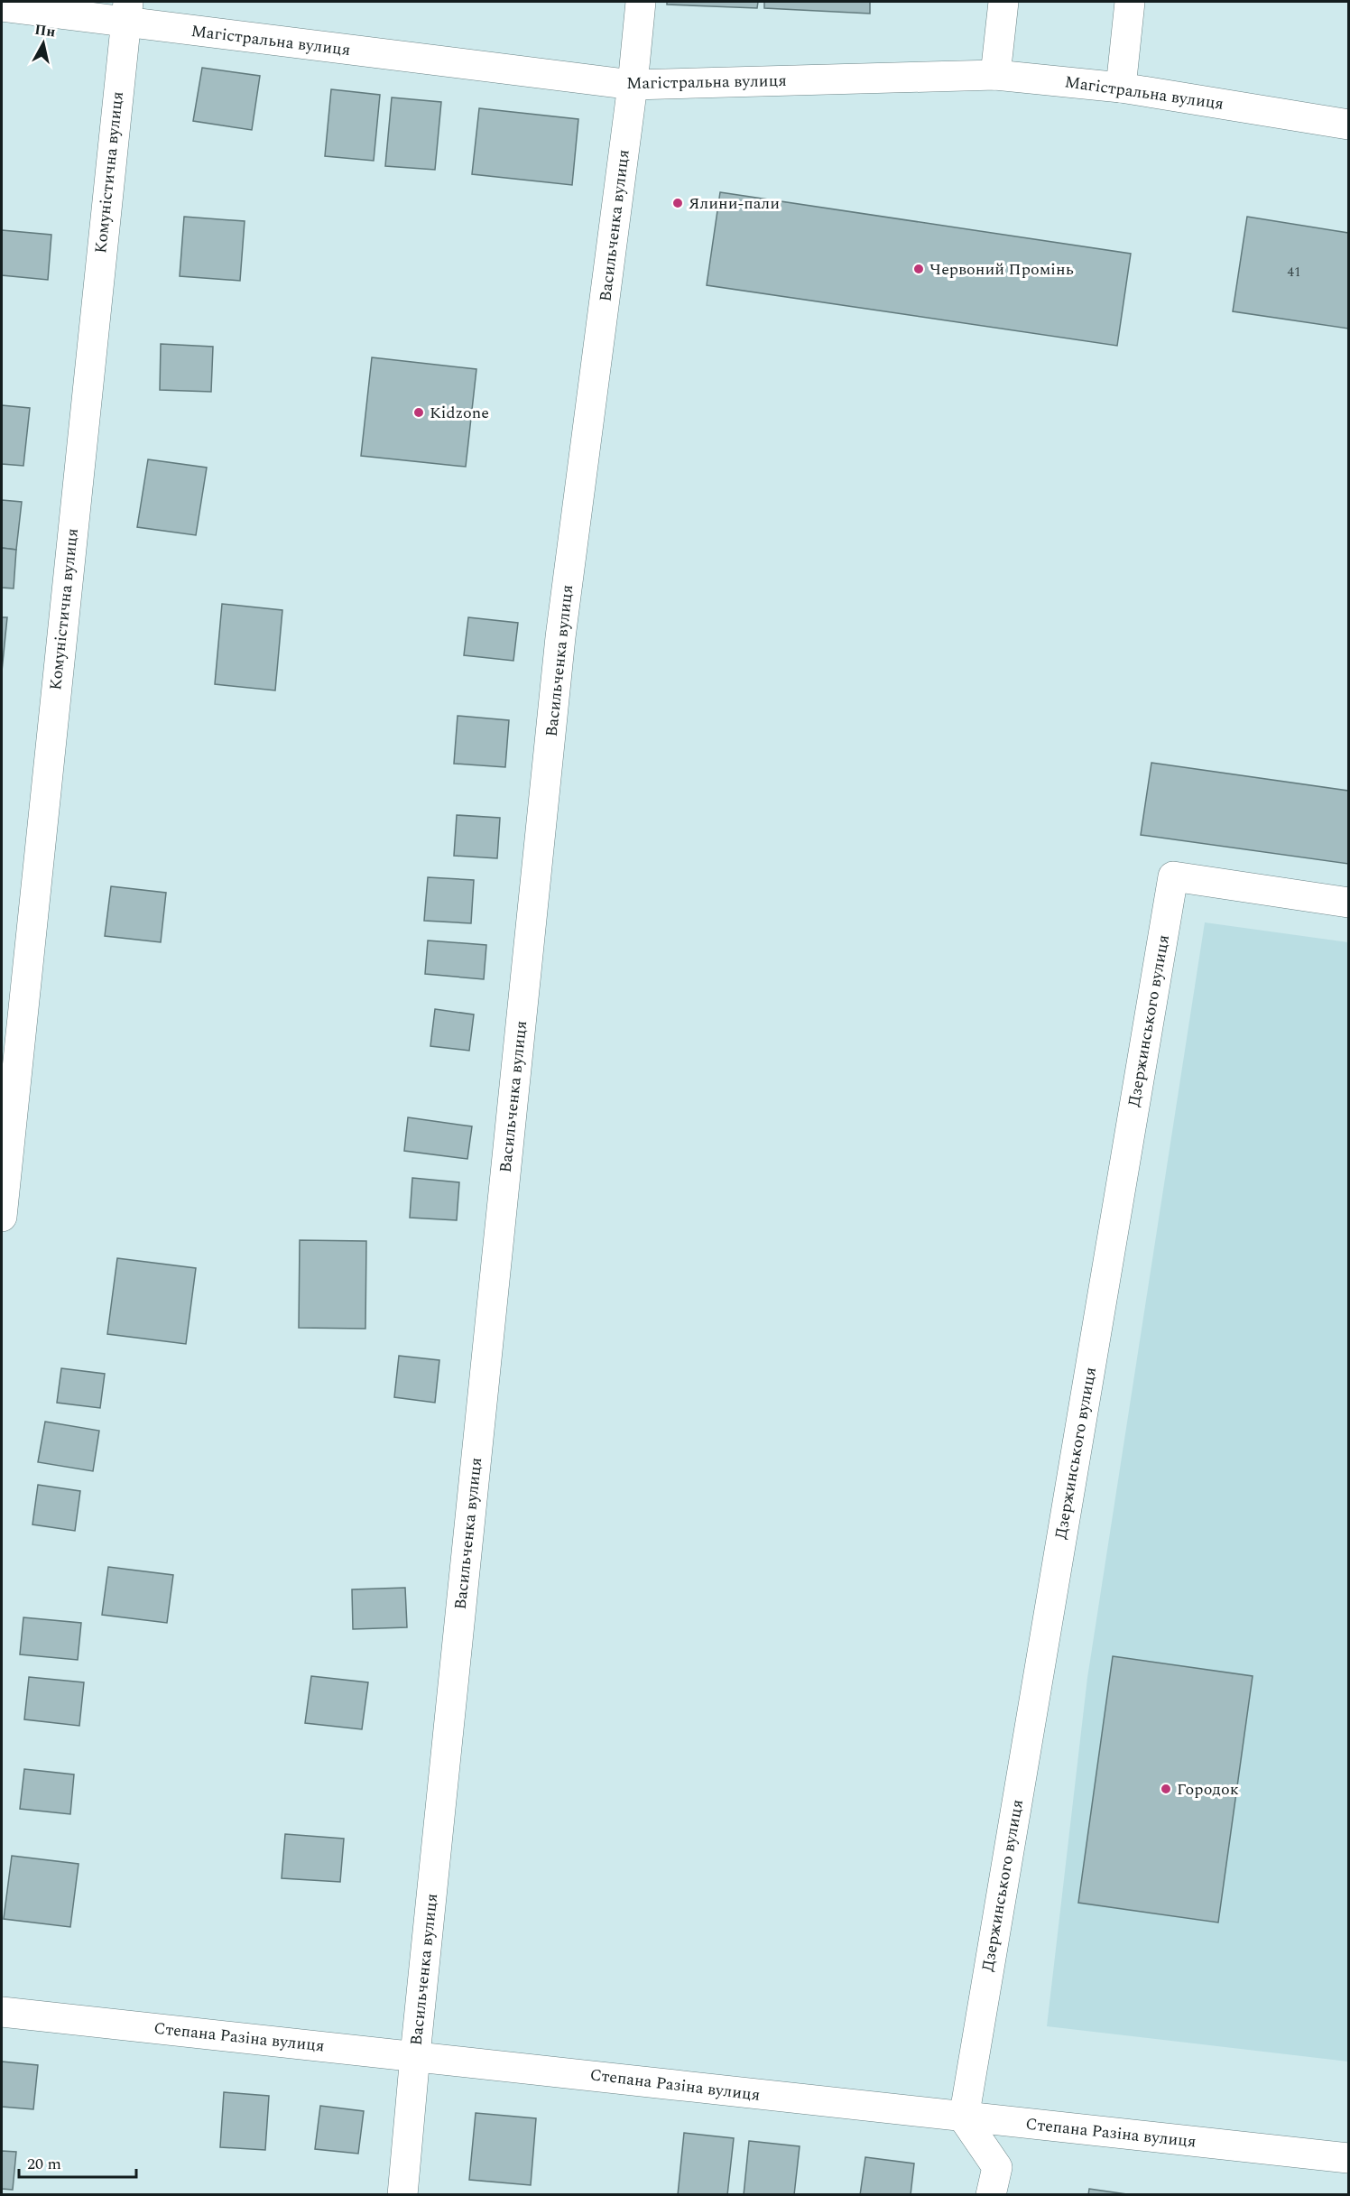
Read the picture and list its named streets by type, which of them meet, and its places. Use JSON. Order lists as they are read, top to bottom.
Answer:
{
  "streets": {
    "street": [
      "Магістральна вулиця",
      "Комуністична вулиця",
      "Васильченка вулиця",
      "Дзержинського вулиця",
      "Степана Разіна вулиця"
    ]
  },
  "crossings": [
    ["Магістральна вулиця", "Комуністична вулиця"],
    ["Магістральна вулиця", "Васильченка вулиця"],
    ["Васильченка вулиця", "Степана Разіна вулиця"],
    ["Дзержинського вулиця", "Степана Разіна вулиця"]
  ],
  "places": [
    "Ялини-пали",
    "Червоний Промінь",
    "Kidzone",
    "Городок"
  ],
  "house_numbers": ["41"],
  "scale_bar": "20 m",
  "north": "top"
}
